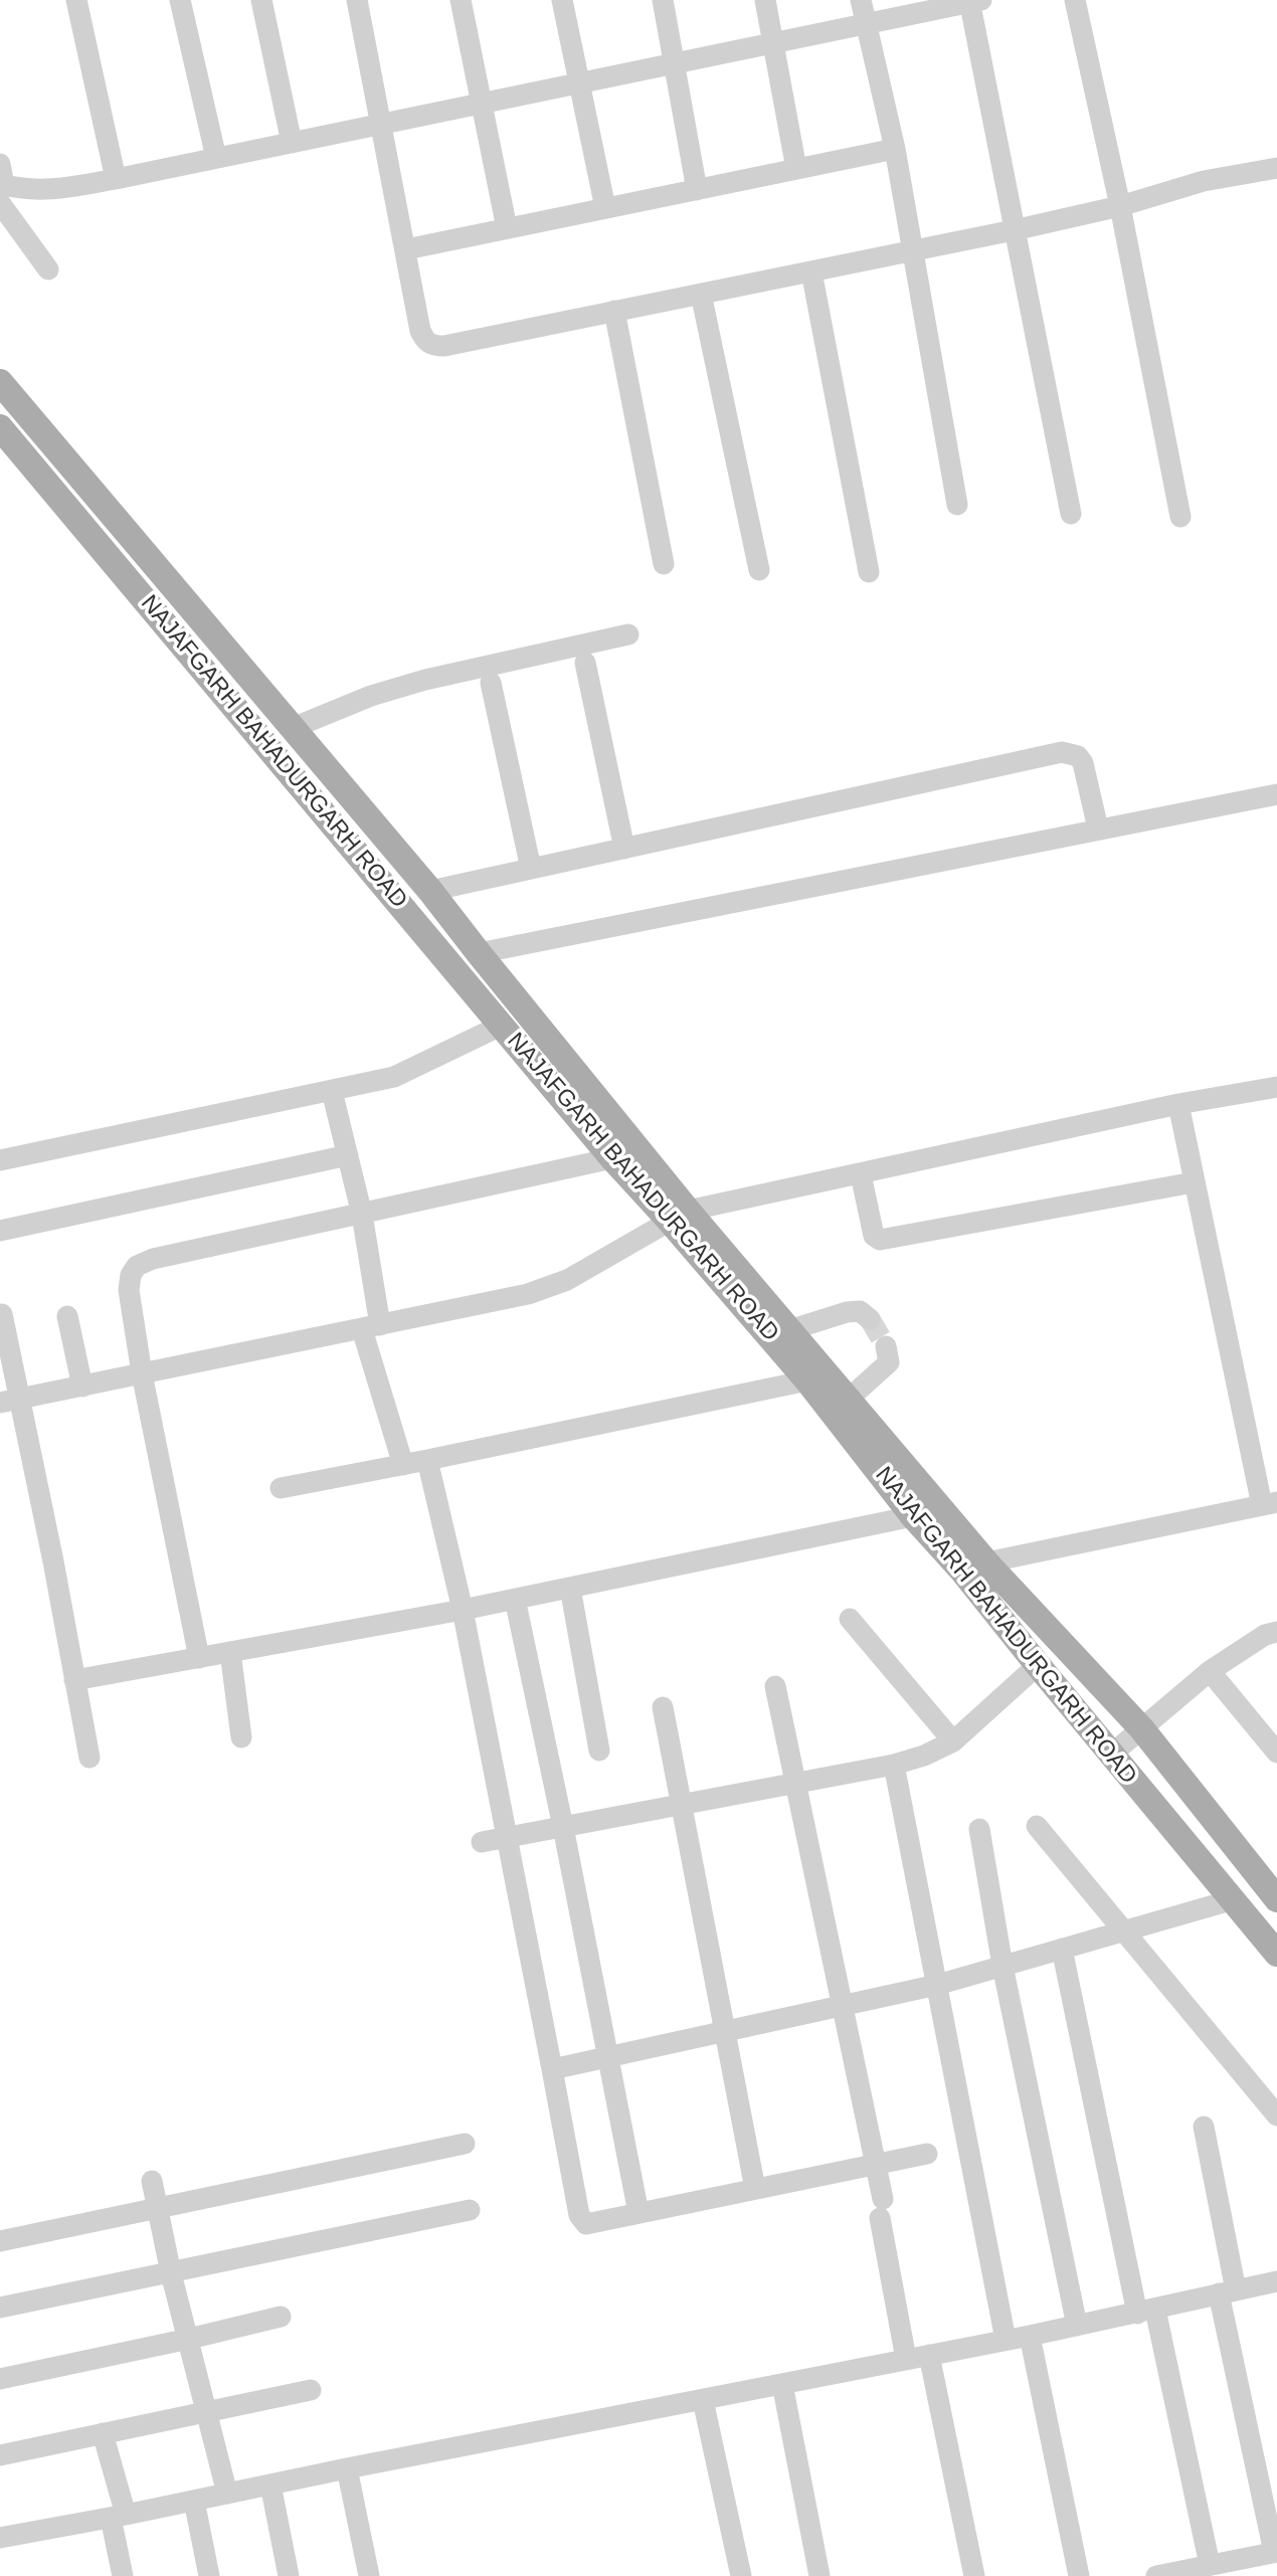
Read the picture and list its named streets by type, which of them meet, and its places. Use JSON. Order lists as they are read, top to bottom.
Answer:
{
  "streets": {
    "main road": ["NAJAFGARH BAHADURGARH ROAD"]
  }
}
